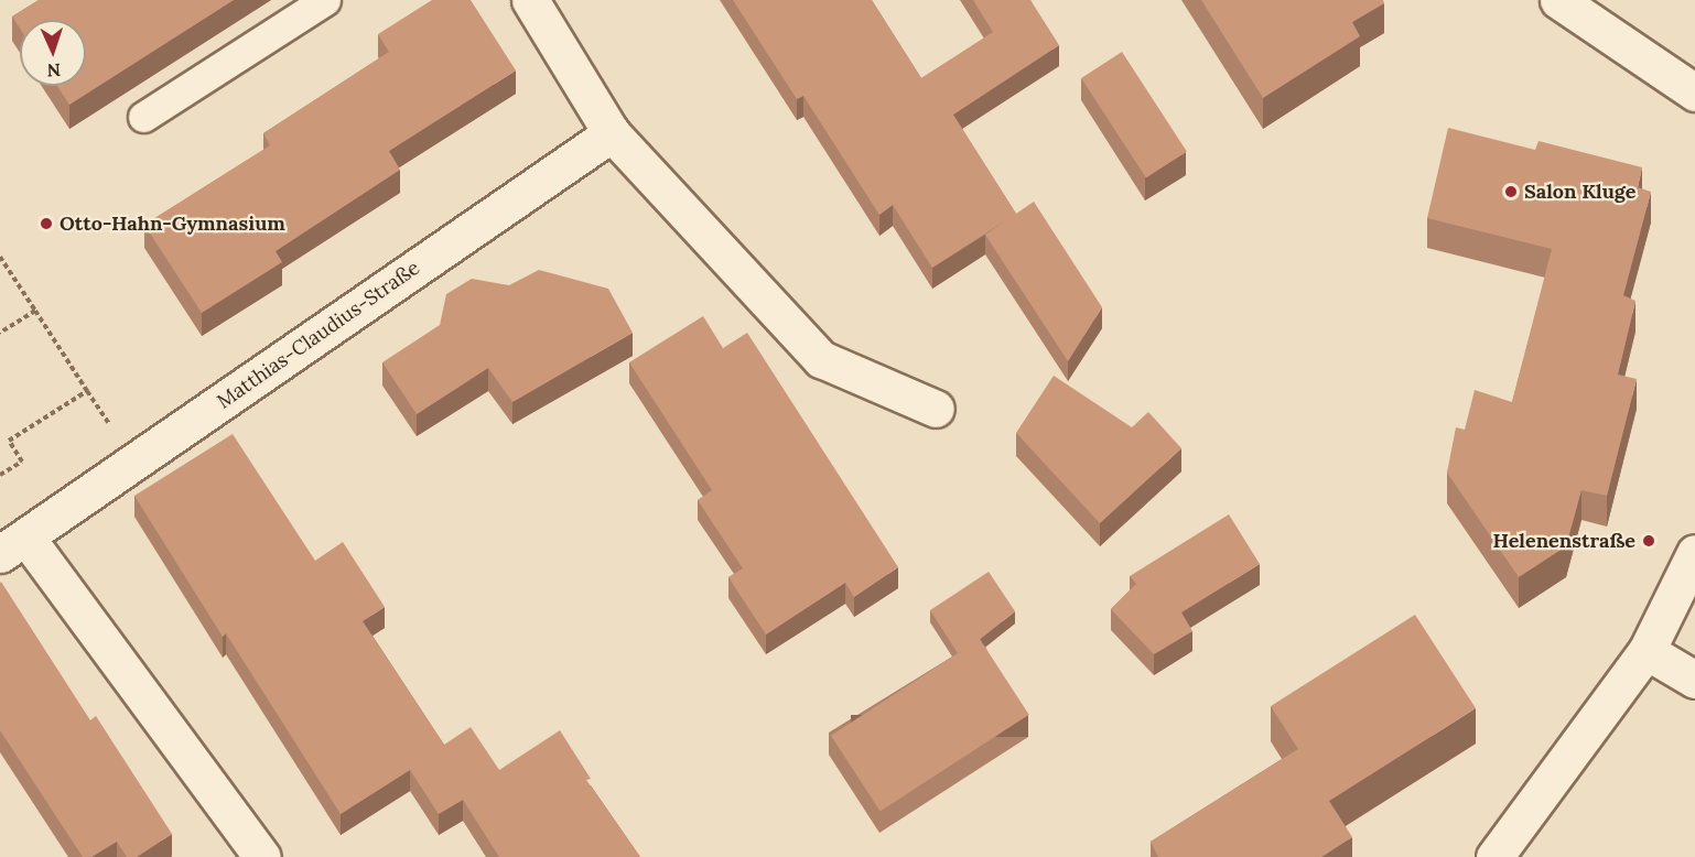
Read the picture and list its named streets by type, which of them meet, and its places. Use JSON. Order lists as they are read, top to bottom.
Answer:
{
  "streets": {
    "street": ["Matthias-Claudius-Straße"]
  },
  "places": ["Salon Kluge", "Otto-Hahn-Gymnasium", "Helenenstraße"],
  "north": "bottom"
}
